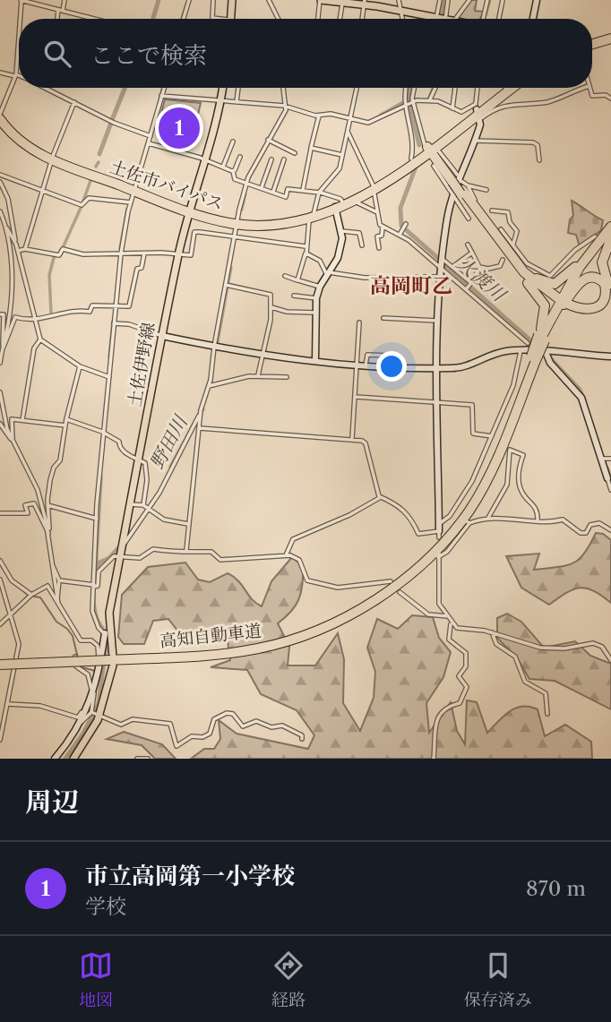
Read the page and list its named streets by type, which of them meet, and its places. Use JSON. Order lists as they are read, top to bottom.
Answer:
{
  "streets": {
    "highway": ["土佐市バイパス", "高知自動車道"],
    "main road": ["土佐伊野線"]
  },
  "crossings": [
    ["土佐市バイパス", "土佐伊野線"],
    ["土佐伊野線", "高知自動車道"]
  ],
  "districts": ["高岡町乙"],
  "water": ["火渡川", "野田川"],
  "page": {
    "search": "ここで検索",
    "pins": "1",
    "heading": "周辺",
    "list": [
      {
        "mark": "1",
        "name": "市立高岡第一小学校",
        "note": "学校",
        "value": "870 m"
      }
    ],
    "nav": ["地図", "経路", "保存済み"]
  }
}
